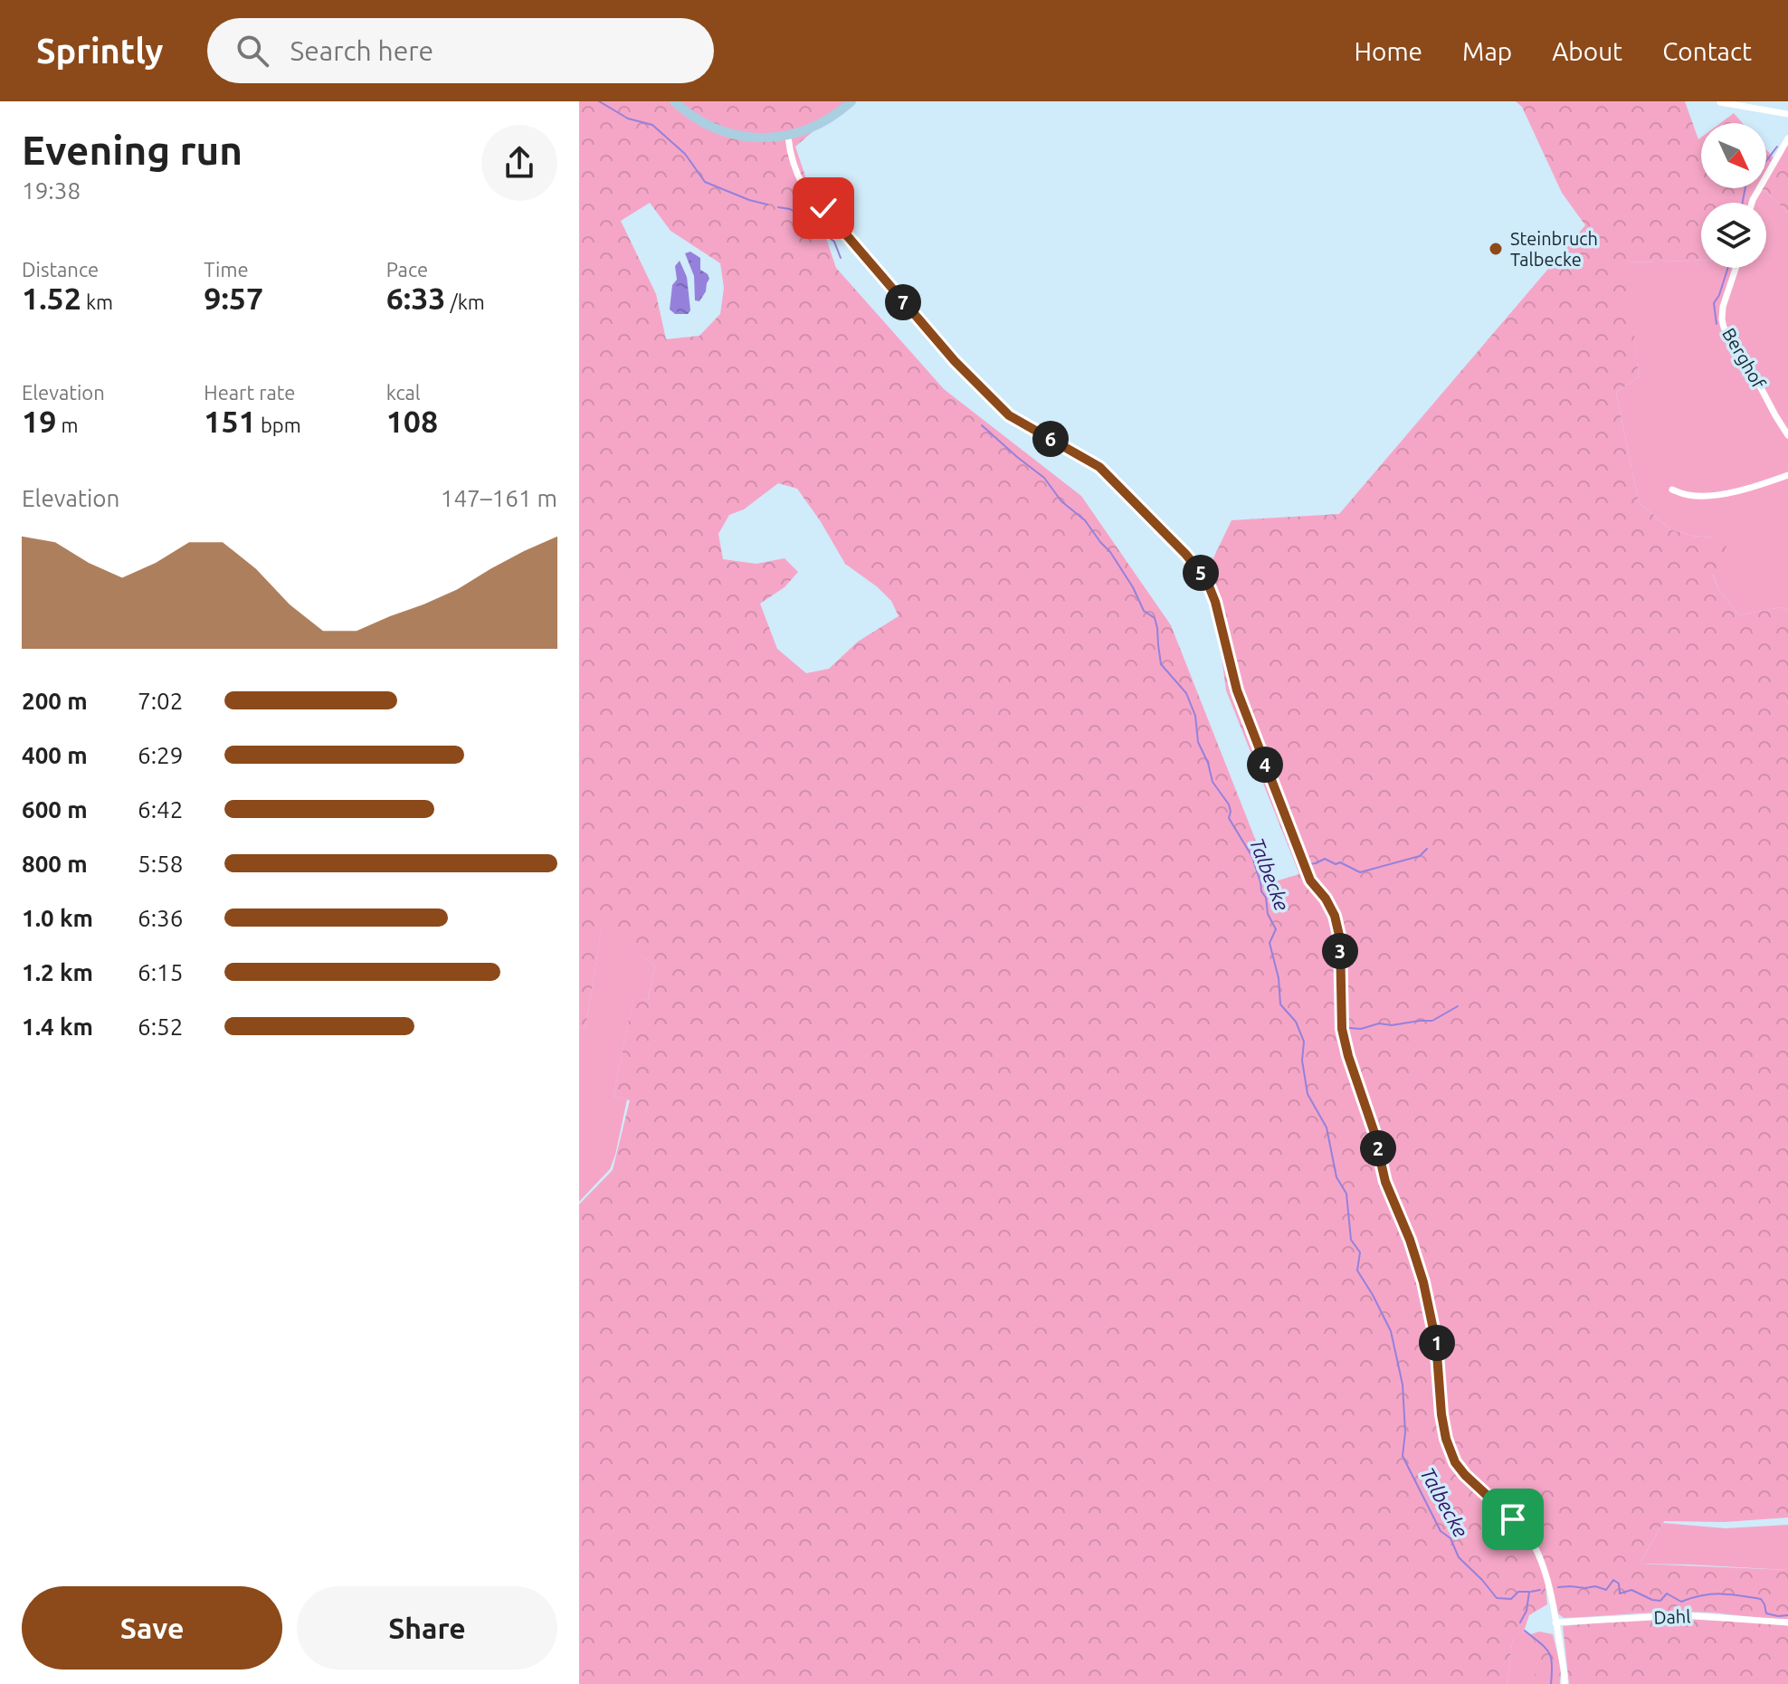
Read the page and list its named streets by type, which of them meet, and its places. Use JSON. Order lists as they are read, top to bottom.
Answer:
{
  "streets": {
    "street": ["Berghof", "Dahl"]
  },
  "water": ["Talbecke"],
  "places": ["Steinbruch Talbecke"],
  "north": "bottom right",
  "page": {
    "header": "Sprintly",
    "search": "Search here",
    "nav": [
      "Home",
      "Map",
      "About",
      "Contact"
    ],
    "heading": ["Evening run", "19:38"],
    "stats": [
      ["Distance", "1.52 km"],
      ["Time", "9:57"],
      ["Pace", "6:33 /km"],
      ["Elevation", "19 m"],
      ["Heart rate", "151 bpm"],
      ["kcal", "108"]
    ],
    "pins": [
      "7",
      "6",
      "5",
      "4",
      "3",
      "2",
      "1"
    ],
    "chart": ["Elevation", "147–161 m"],
    "list": [
      {
        "name": "200 m",
        "note": "7:02"
      },
      {
        "name": "400 m",
        "note": "6:29"
      },
      {
        "name": "600 m",
        "note": "6:42"
      },
      {
        "name": "800 m",
        "note": "5:58"
      },
      {
        "name": "1.0 km",
        "note": "6:36"
      },
      {
        "name": "1.2 km",
        "note": "6:15"
      },
      {
        "name": "1.4 km",
        "note": "6:52"
      }
    ],
    "buttons": ["Save", "Share"]
  }
}
